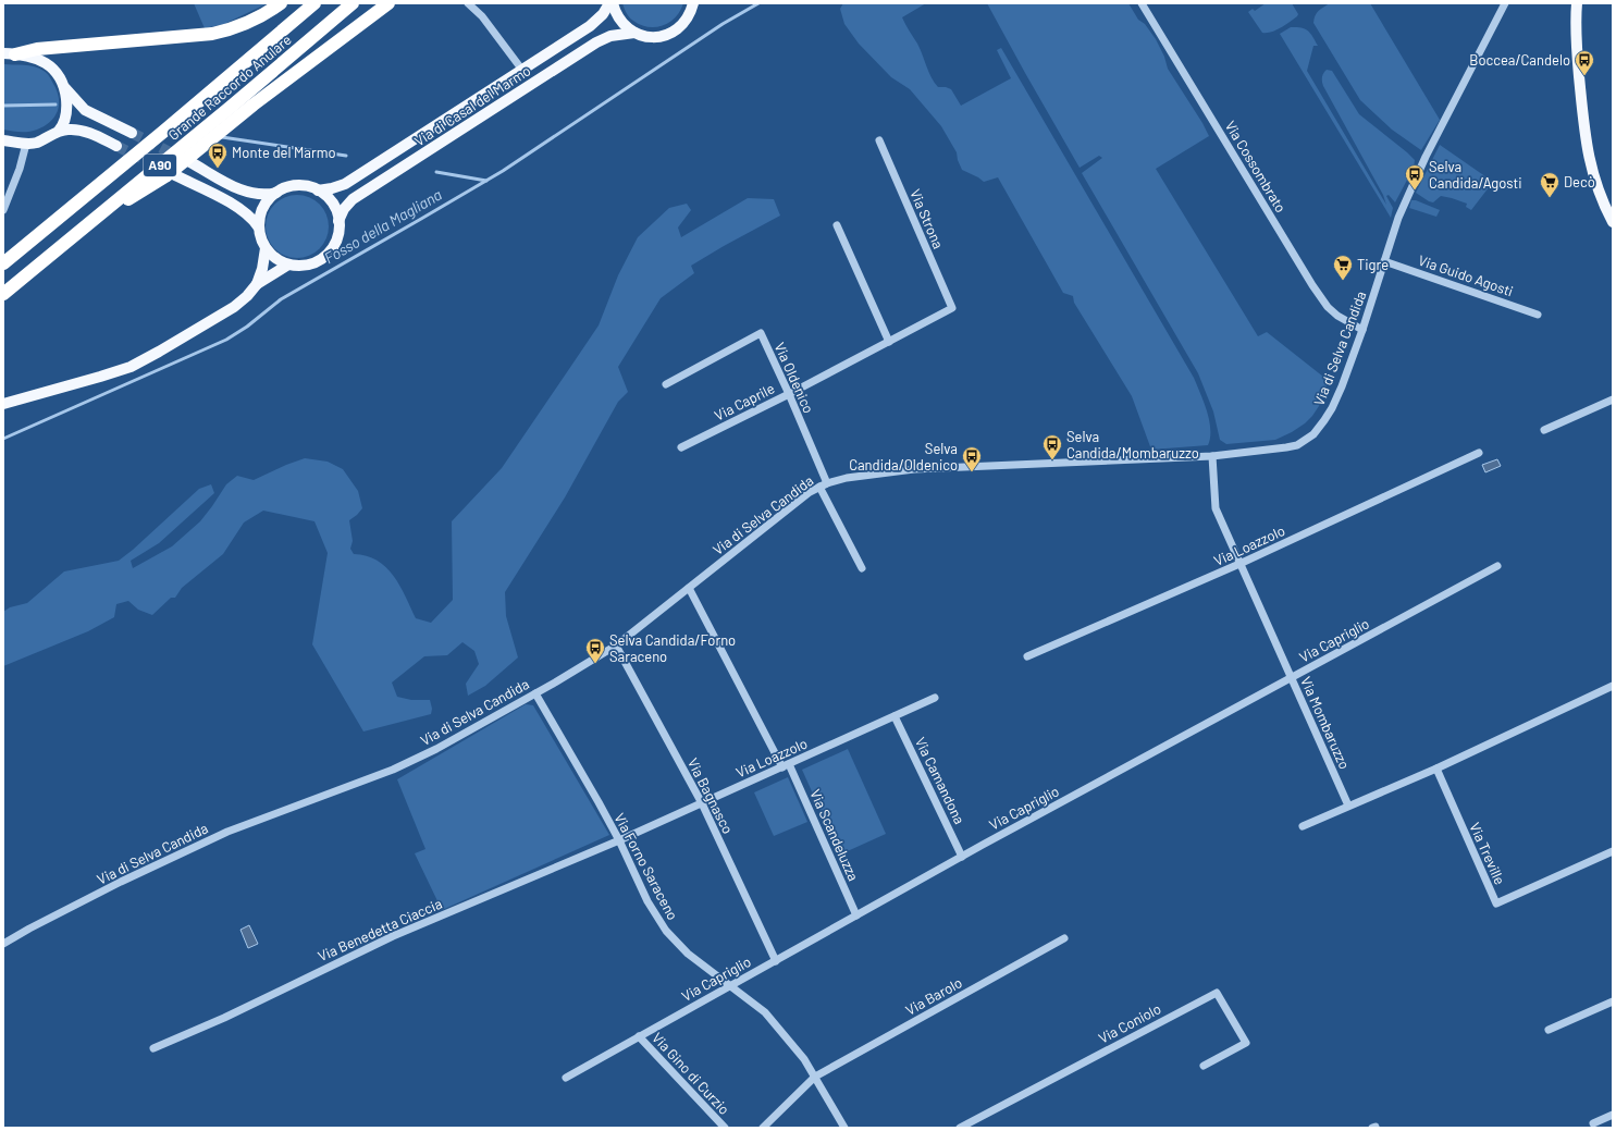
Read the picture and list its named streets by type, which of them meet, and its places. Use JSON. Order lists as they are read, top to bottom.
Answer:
{
  "streets": {
    "highway": ["Grande Raccordo Anulare", "A90"],
    "main road": ["Via di Casal del Marmo"],
    "street": [
      "Via Cossombrato",
      "Via Strona",
      "Via Guido Agosti",
      "Via di Selva Candida",
      "Via Oldenico",
      "Via Caprile",
      "Via Loazzolo",
      "Via Capriglio",
      "Via Mombaruzzo",
      "Via Camandona",
      "Via Bagnasco",
      "Via Scandeluzza",
      "Via Treville",
      "Via Forno Saraceno",
      "Via Benedetta Ciaccia",
      "Via Barolo",
      "Via Coniolo",
      "Via Gino di Curzio"
    ]
  },
  "crossings": [
    ["Via Cossombrato", "Via di Selva Candida"],
    ["Via Strona", "Via Caprile"],
    ["Via Guido Agosti", "Via di Selva Candida"],
    ["Via di Selva Candida", "Via Oldenico"],
    ["Via di Selva Candida", "Via Mombaruzzo"],
    ["Via di Selva Candida", "Via Bagnasco"],
    ["Via di Selva Candida", "Via Scandeluzza"],
    ["Via di Selva Candida", "Via Forno Saraceno"],
    ["Via Oldenico", "Via Caprile"],
    ["Via Loazzolo", "Via Mombaruzzo"],
    ["Via Loazzolo", "Via Camandona"],
    ["Via Loazzolo", "Via Bagnasco"],
    ["Via Loazzolo", "Via Scandeluzza"],
    ["Via Loazzolo", "Via Forno Saraceno"],
    ["Via Loazzolo", "Via Benedetta Ciaccia"],
    ["Via Capriglio", "Via Mombaruzzo"],
    ["Via Capriglio", "Via Camandona"],
    ["Via Capriglio", "Via Bagnasco"],
    ["Via Capriglio", "Via Scandeluzza"],
    ["Via Capriglio", "Via Forno Saraceno"],
    ["Via Capriglio", "Via Gino di Curzio"],
    ["Via Forno Saraceno", "Via Benedetta Ciaccia"],
    ["Via Forno Saraceno", "Via Barolo"]
  ],
  "water": ["Fosso della Magliana"],
  "places": {
    "bus stop": [
      "Boccea/Candelo",
      "Monte del Marmo",
      "Selva Candida/Agosti",
      "Selva Candida/Mombaruzzo",
      "Selva Candida/Oldenico",
      "Selva Candida/Forno Saraceno"
    ],
    "supermarket": ["Decò", "Tigre"]
  }
}
